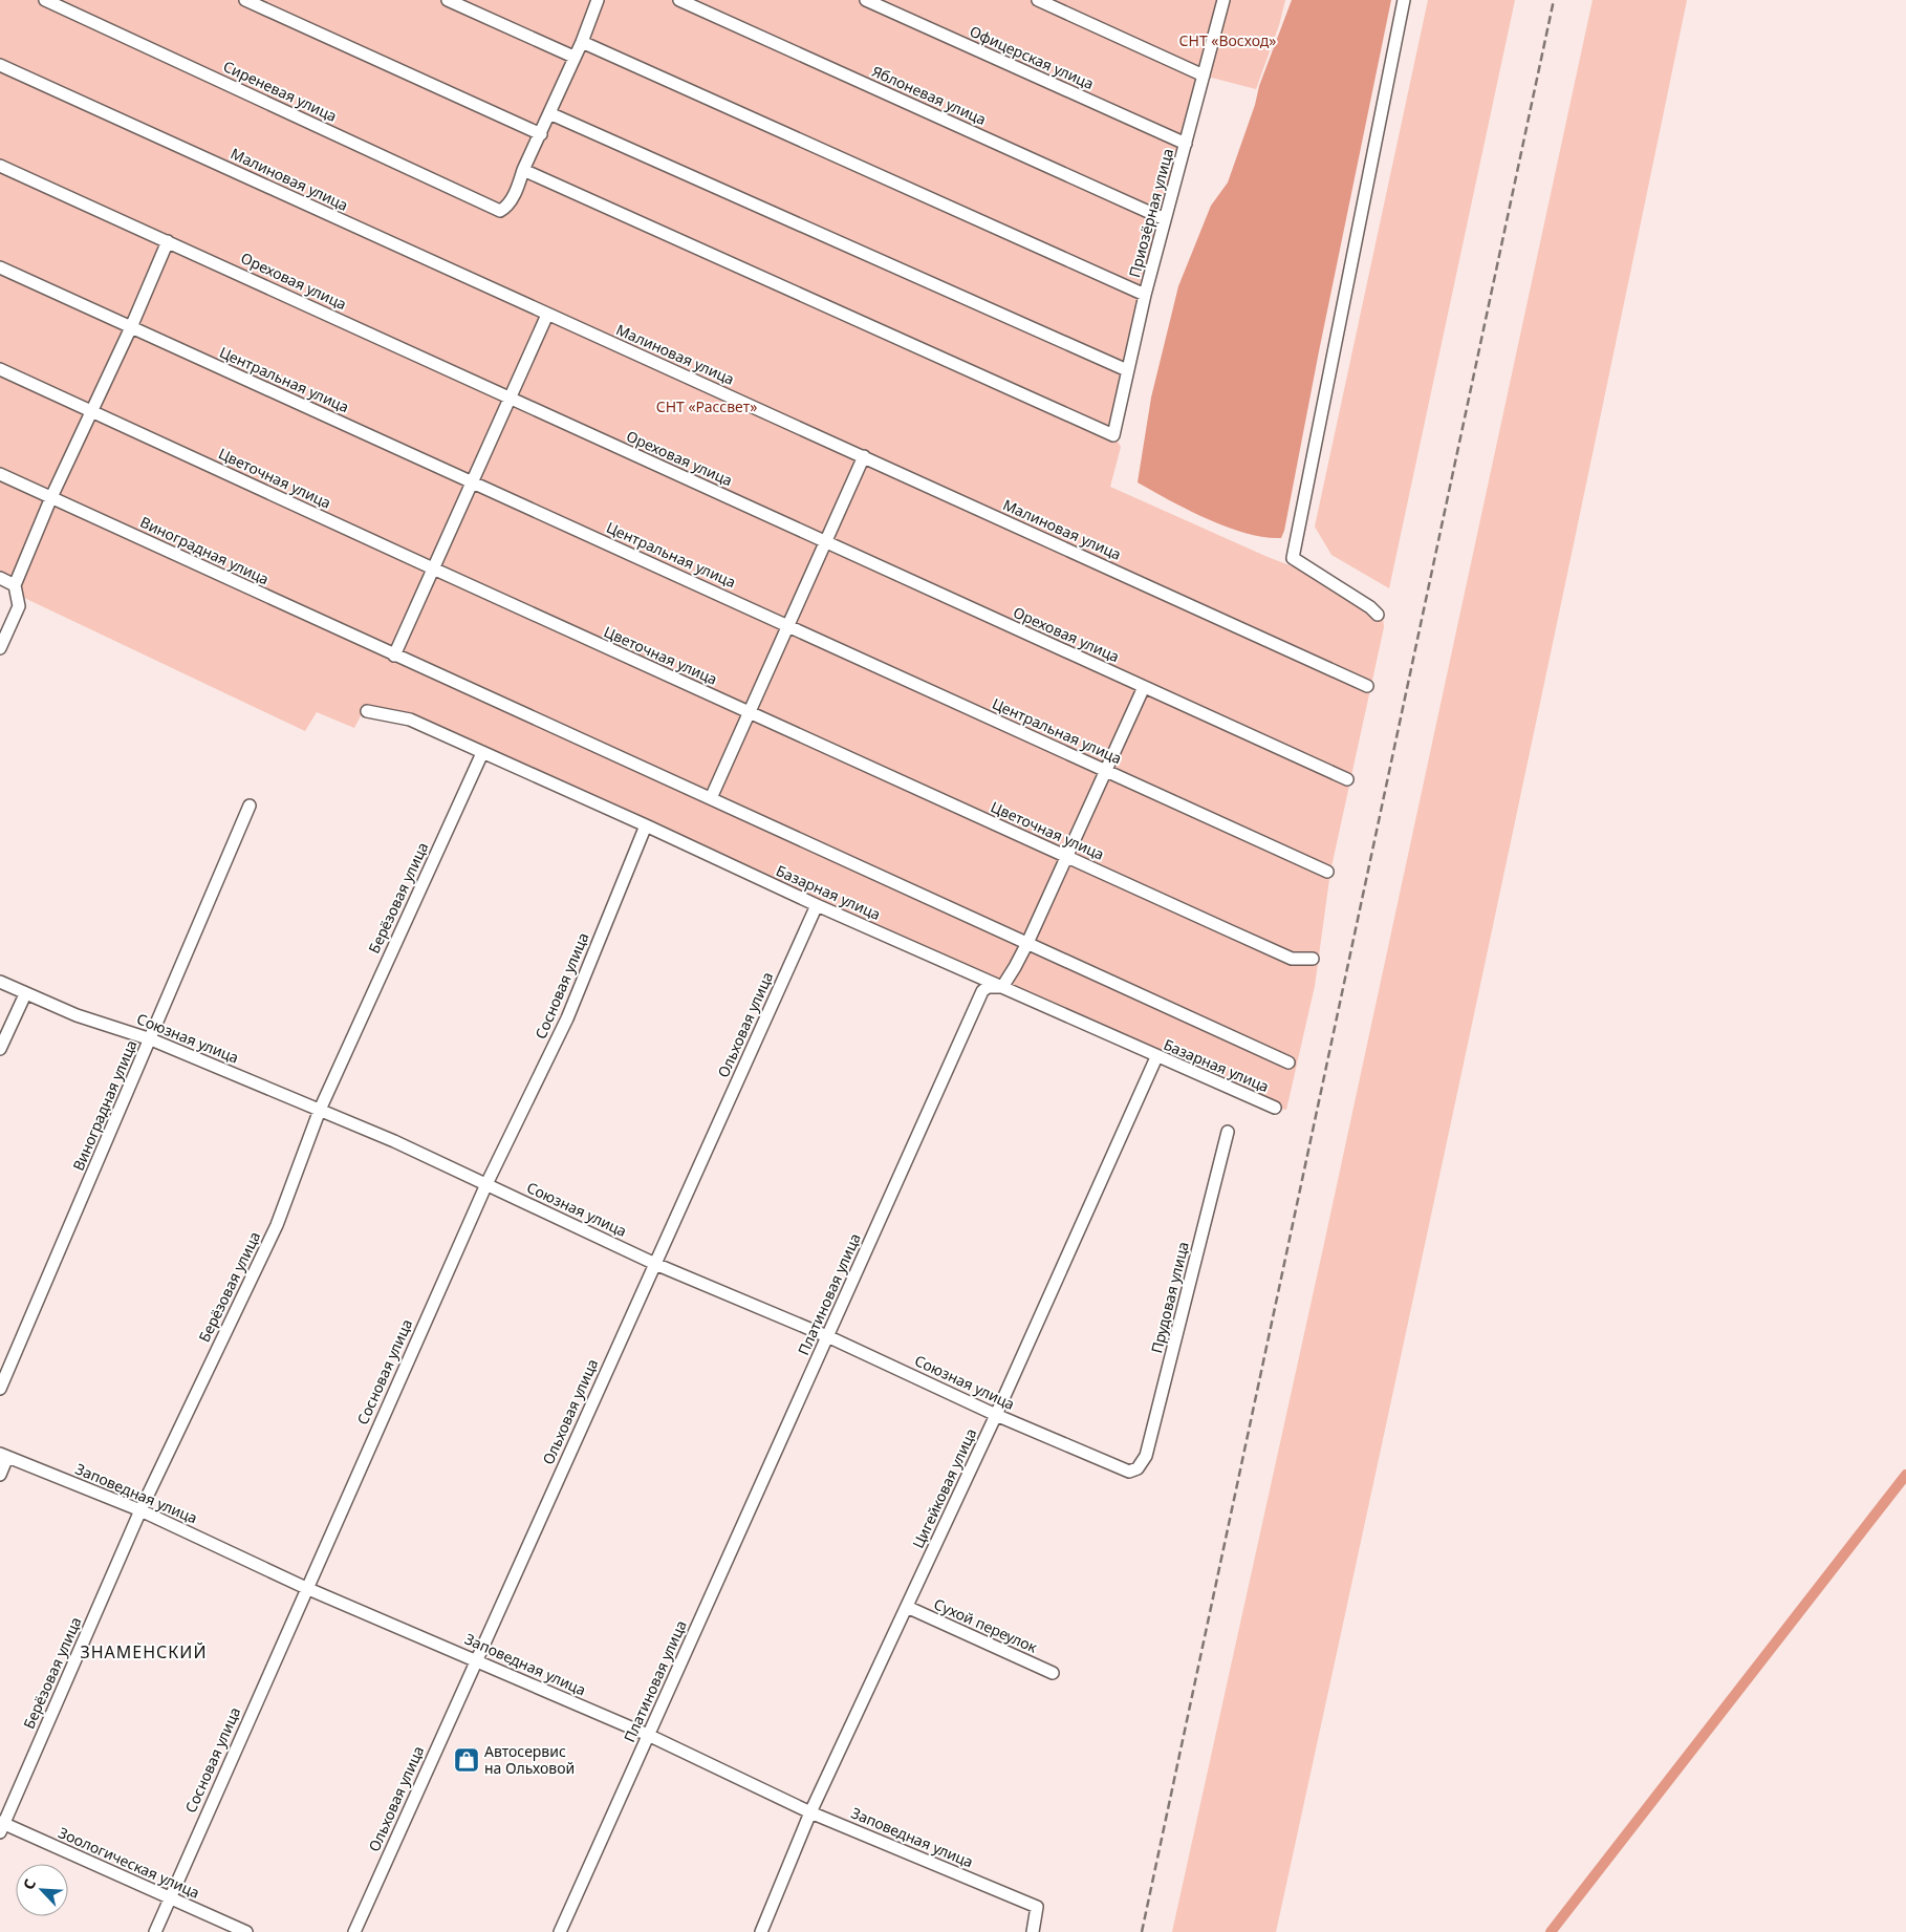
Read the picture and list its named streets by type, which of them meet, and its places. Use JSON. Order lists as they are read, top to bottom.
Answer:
{
  "streets": {
    "street": [
      "Офицерская улица",
      "Сиреневая улица",
      "Яблоневая улица",
      "Малиновая улица",
      "Приозёрная улица",
      "Ореховая улица",
      "Центральная улица",
      "Цветочная улица",
      "Виноградная улица",
      "Базарная улица",
      "Берёзовая улица",
      "Сосновая улица",
      "Ольховая улица",
      "Союзная улица",
      "Платиновая улица",
      "Прудовая улица",
      "Цигейковая улица",
      "Заповедная улица",
      "Сухой переулок",
      "Зоологическая улица"
    ]
  },
  "crossings": [
    ["Офицерская улица", "Приозёрная улица"],
    ["Сиреневая улица", "Приозёрная улица"],
    ["Яблоневая улица", "Приозёрная улица"],
    ["Виноградная улица", "Союзная улица"],
    ["Базарная улица", "Берёзовая улица"],
    ["Базарная улица", "Сосновая улица"],
    ["Базарная улица", "Ольховая улица"],
    ["Базарная улица", "Платиновая улица"],
    ["Базарная улица", "Цигейковая улица"],
    ["Берёзовая улица", "Союзная улица"],
    ["Берёзовая улица", "Заповедная улица"],
    ["Берёзовая улица", "Зоологическая улица"],
    ["Сосновая улица", "Союзная улица"],
    ["Сосновая улица", "Заповедная улица"],
    ["Сосновая улица", "Зоологическая улица"],
    ["Ольховая улица", "Союзная улица"],
    ["Ольховая улица", "Заповедная улица"],
    ["Союзная улица", "Платиновая улица"],
    ["Союзная улица", "Прудовая улица"],
    ["Союзная улица", "Цигейковая улица"],
    ["Платиновая улица", "Заповедная улица"],
    ["Цигейковая улица", "Заповедная улица"],
    ["Цигейковая улица", "Сухой переулок"]
  ],
  "districts": ["ЗНАМЕНСКИЙ"],
  "parks": ["СНТ «Восход»", "СНТ «Рассвет»"],
  "places": {
    "shop": ["Автосервис на Ольховой"]
  },
  "north": "top left"
}
